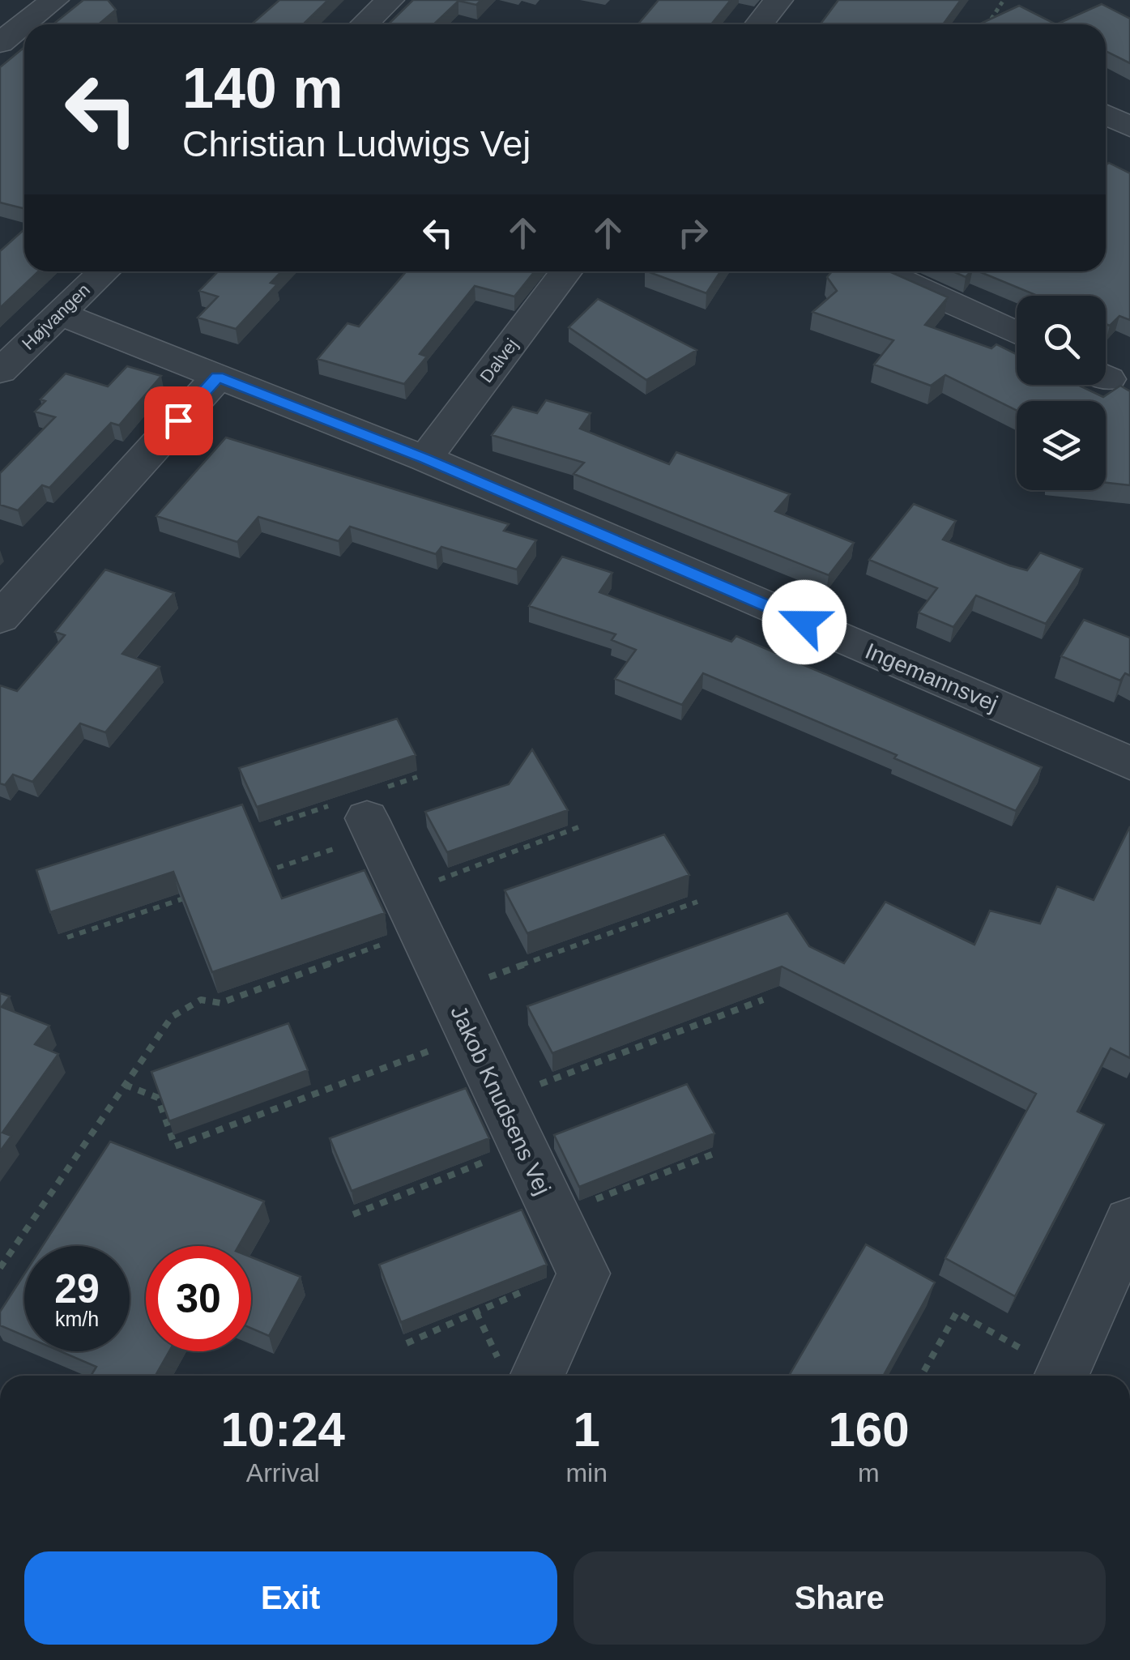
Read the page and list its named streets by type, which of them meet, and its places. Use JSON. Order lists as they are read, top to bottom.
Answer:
{
  "streets": {
    "street": [
      "Højvangen",
      "Dalvej",
      "Ingemannsvej",
      "Jakob Knudsens Vej"
    ]
  },
  "crossings": [
    ["Højvangen", "Ingemannsvej"],
    ["Dalvej", "Ingemannsvej"]
  ],
  "page": {
    "turn": ["140 m", "Christian Ludwigs Vej"],
    "speed": "29 km/h",
    "limit": "30",
    "eta": [
      "10:24",
      "Arrival",
      "1",
      "min",
      "160",
      "m"
    ],
    "buttons": ["Exit", "Share"]
  }
}
